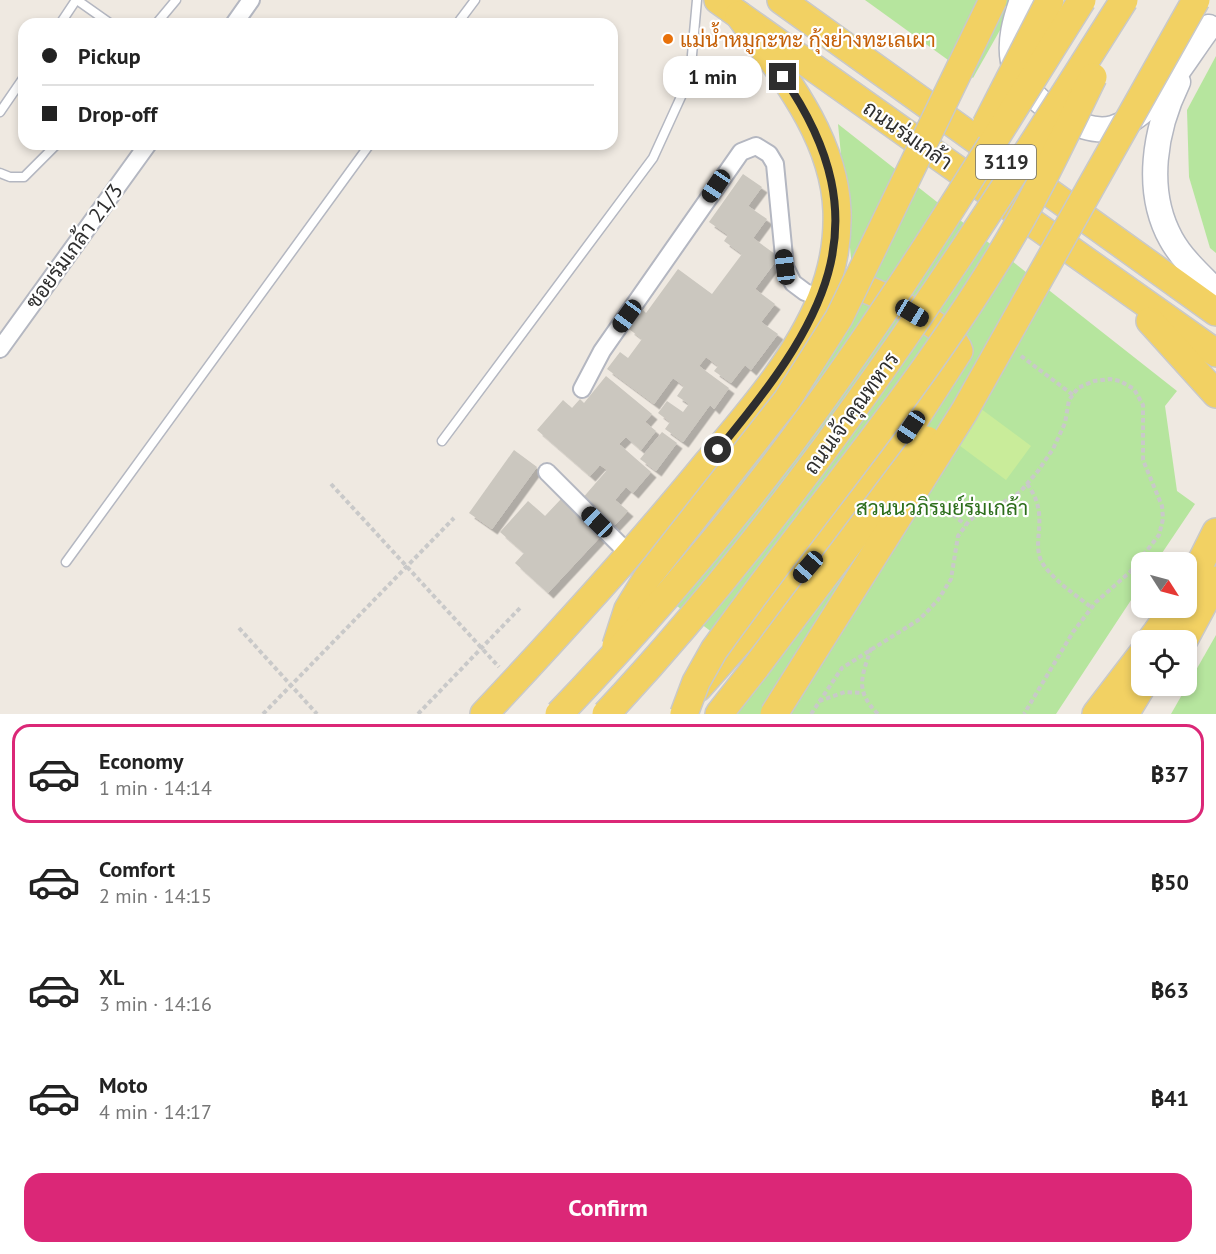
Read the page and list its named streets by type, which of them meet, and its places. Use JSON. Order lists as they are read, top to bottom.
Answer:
{
  "streets": {
    "main road": ["ถนนร่มเกล้า", "3119", "ถนนเจ้าคุณทหาร"],
    "street": ["ซอยร่มเกล้า 21/3"]
  },
  "parks": ["สวนนวภิรมย์ร่มเกล้า"],
  "places": ["แม่น้ำหมูกะทะ กุ้งย่างทะเลเผา"],
  "north": "bottom right",
  "page": {
    "banner": ["Pickup", "Drop-off"],
    "bubble": "1 min",
    "list": [
      {
        "name": "Economy",
        "note": "1 min · 14:14",
        "value": "฿37"
      },
      {
        "name": "Comfort",
        "note": "2 min · 14:15",
        "value": "฿50"
      },
      {
        "name": "XL",
        "note": "3 min · 14:16",
        "value": "฿63"
      },
      {
        "name": "Moto",
        "note": "4 min · 14:17",
        "value": "฿41"
      }
    ],
    "buttons": "Confirm"
  }
}
